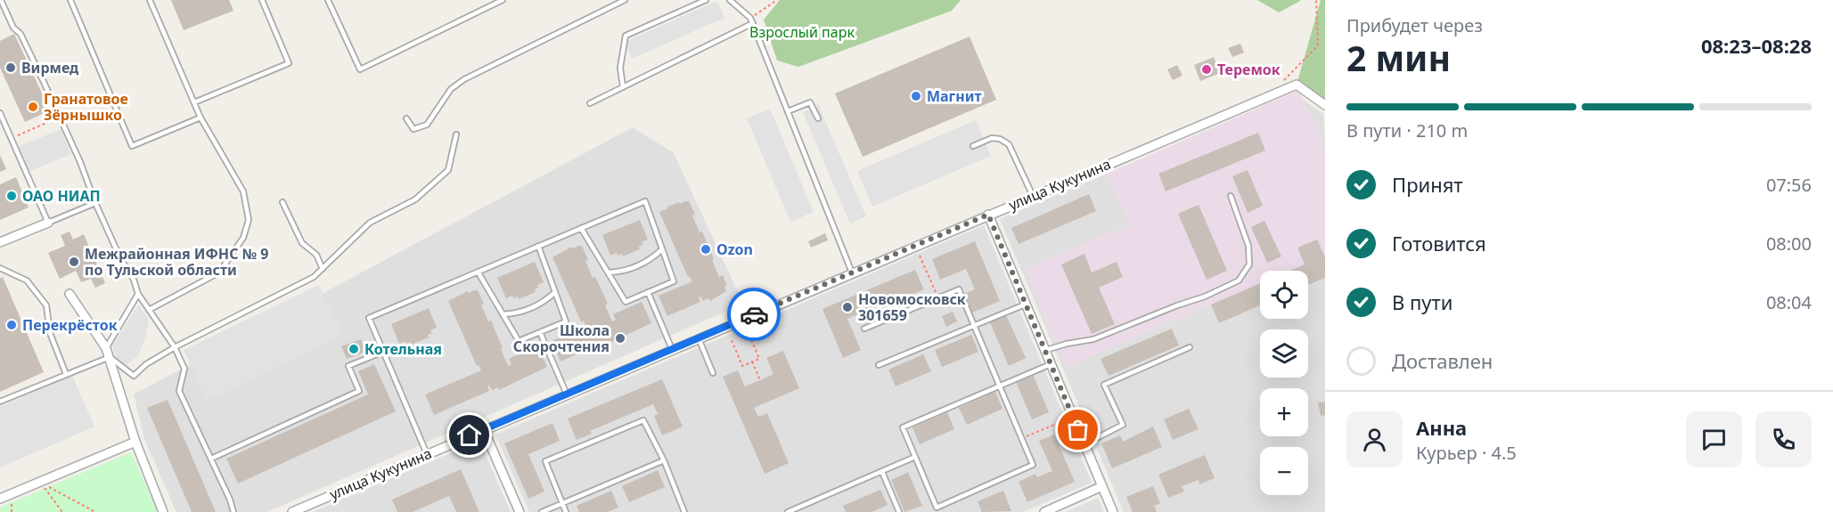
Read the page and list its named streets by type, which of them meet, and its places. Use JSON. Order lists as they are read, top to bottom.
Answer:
{
  "streets": {
    "street": ["улица Кукунина"]
  },
  "parks": ["Взрослый парк"],
  "places": [
    "Вирмед",
    "Теремок",
    "Магнит",
    "Гранатовое Зёрнышко",
    "ОАО НИАП",
    "Ozon",
    "Межрайонная ИФНС № 9 по Тульской области",
    "Новомосковск 301659",
    "Перекрёсток",
    "Школа Скорочтения",
    "Котельная"
  ],
  "page": {
    "heading": ["2 мин", "Прибудет через", "08:23–08:28"],
    "panel": ["Анна", "Курьер · 4.5"],
    "bar": "В пути · 210 m",
    "list": [
      ["Принят", "07:56"],
      ["Готовится", "08:00"],
      ["В пути", "08:04"],
      "Доставлен"
    ],
    "map_buttons": ["+", "−"]
  }
}
